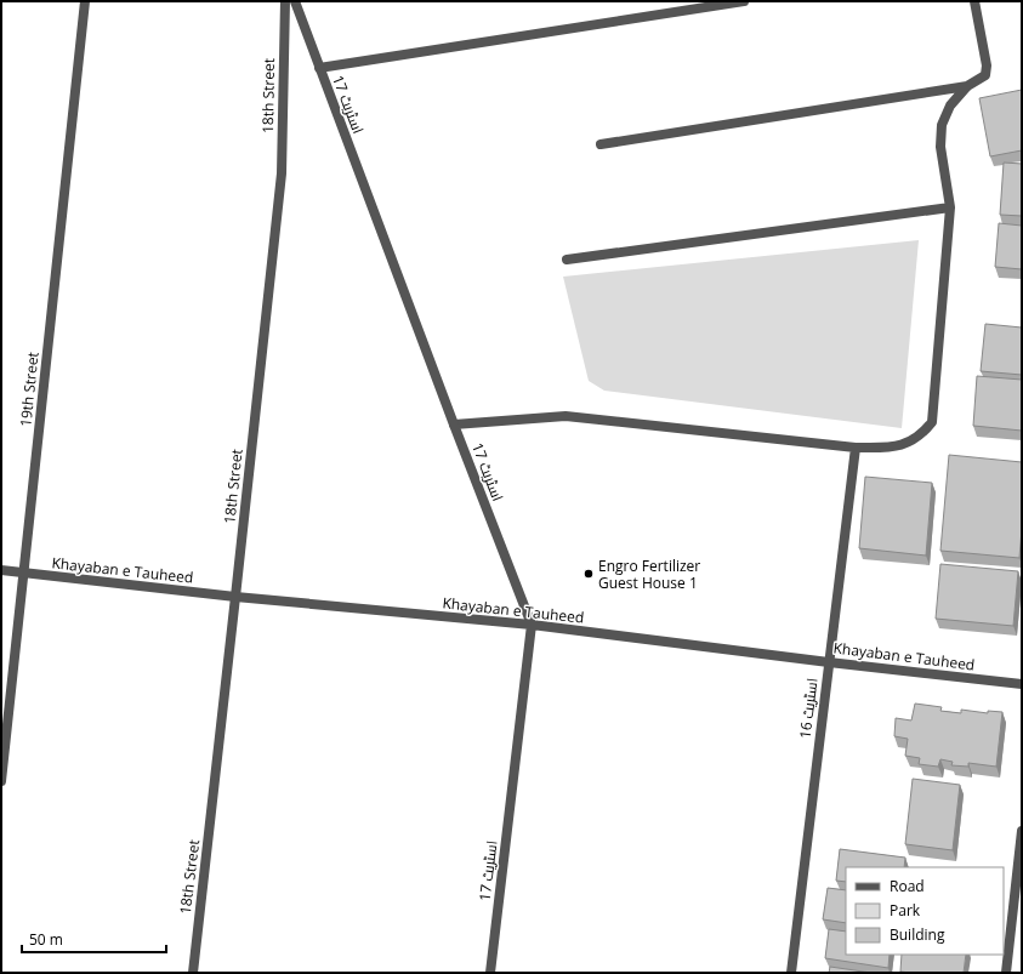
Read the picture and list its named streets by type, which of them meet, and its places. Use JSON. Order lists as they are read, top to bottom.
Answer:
{
  "streets": {
    "street": [
      "18th Street",
      "اسٹریٹ 17",
      "19th Street",
      "Khayaban e Tauheed",
      "اسٹریٹ 16"
    ]
  },
  "crossings": [
    ["18th Street", "Khayaban e Tauheed"],
    ["اسٹریٹ 17", "Khayaban e Tauheed"],
    ["19th Street", "Khayaban e Tauheed"],
    ["Khayaban e Tauheed", "اسٹریٹ 16"]
  ],
  "places": ["Engro Fertilizer Guest House 1"],
  "legend": ["Road", "Park", "Building"],
  "scale_bar": "50 m"
}
